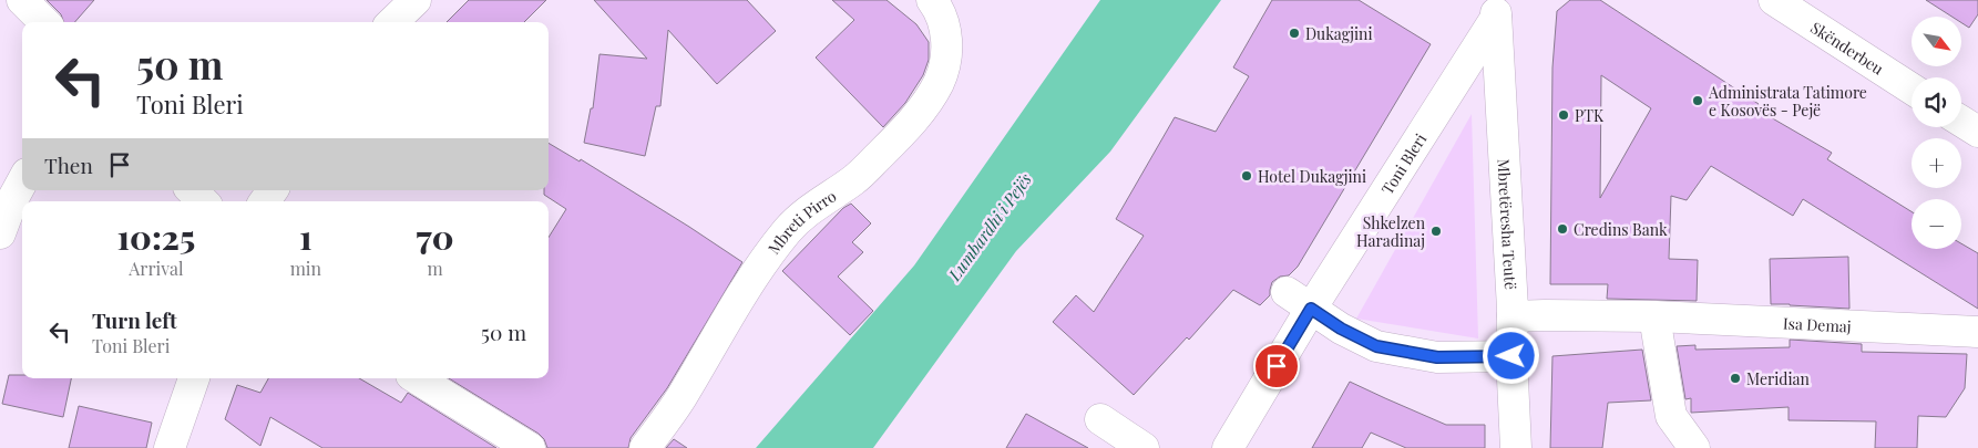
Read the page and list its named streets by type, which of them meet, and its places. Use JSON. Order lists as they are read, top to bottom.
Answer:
{
  "streets": {
    "street": [
      "Skënderbeu",
      "Toni Bleri",
      "Mbreti Pirro",
      "Mbretëresha Teutë",
      "Isa Demaj"
    ]
  },
  "crossings": [
    ["Toni Bleri", "Mbretëresha Teutë"],
    ["Mbretëresha Teutë", "Isa Demaj"]
  ],
  "water": ["Lumbardhi i Pejës"],
  "places": [
    "Dukagjini",
    "Administrata Tatimore e Kosovës - Pejë",
    "PTK",
    "Hotel Dukagjini",
    "Credins Bank",
    "Shkelzen Haradinaj",
    "Meridian"
  ],
  "north": "bottom right",
  "page": {
    "map_buttons": ["+", "−"],
    "turn": ["50 m", "Toni Bleri"],
    "then": "Then",
    "eta": [
      "10:25",
      "Arrival",
      "1",
      "min",
      "70",
      "m"
    ],
    "list": [
      {
        "name": "Turn left",
        "note": "Toni Bleri",
        "value": "50 m"
      }
    ]
  }
}
